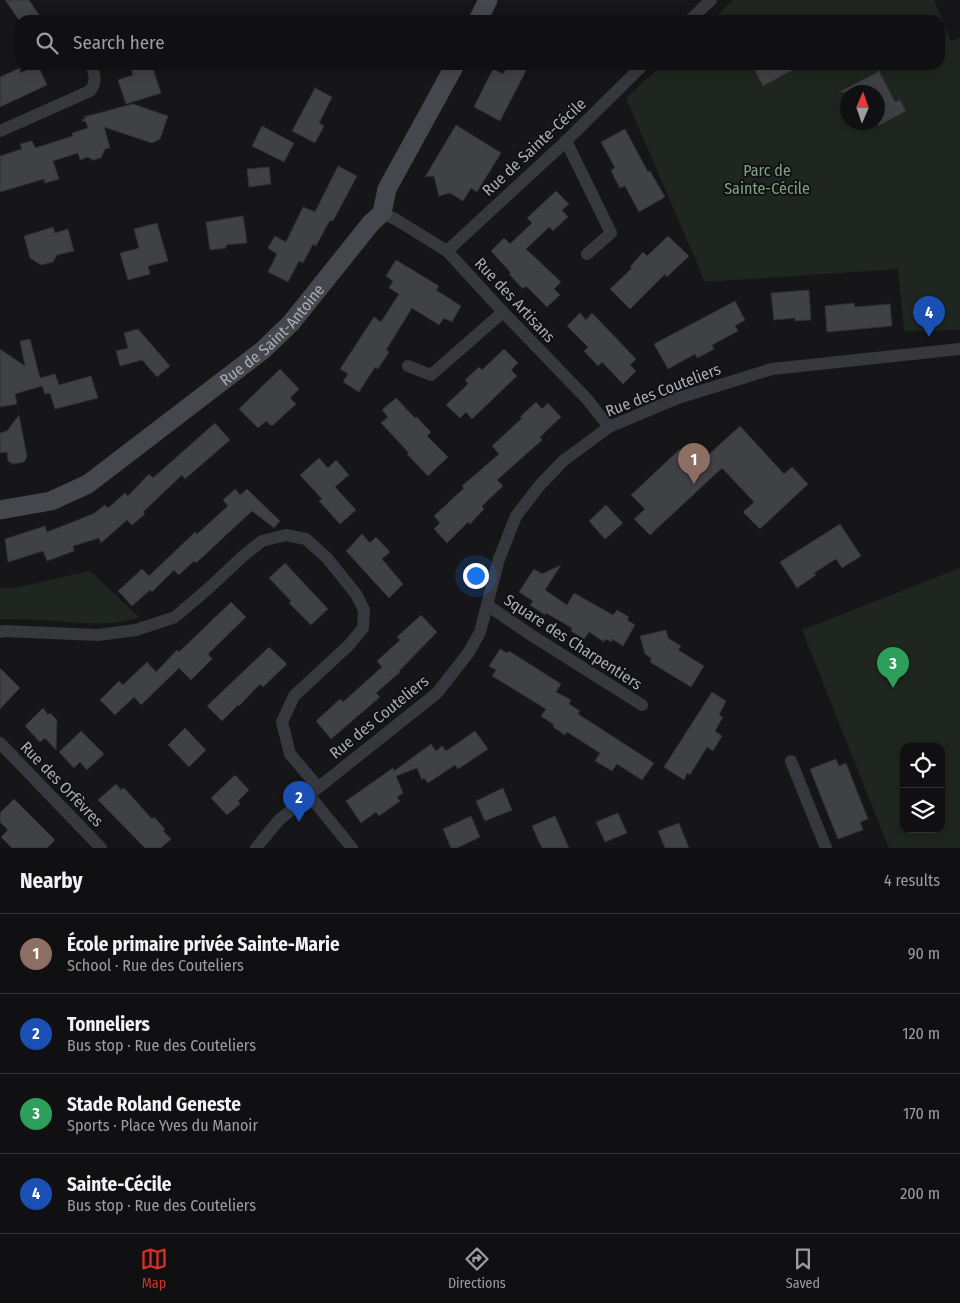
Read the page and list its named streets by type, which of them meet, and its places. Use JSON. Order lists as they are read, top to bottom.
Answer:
{
  "streets": {
    "street": [
      "Rue de Sainte-Cécile",
      "Rue des Artisans",
      "Rue de Saint-Antoine",
      "Rue des Couteliers",
      "Square des Charpentiers",
      "Rue des Orfèvres"
    ]
  },
  "crossings": [
    ["Rue de Sainte-Cécile", "Rue des Artisans"],
    ["Rue des Artisans", "Rue de Saint-Antoine"],
    ["Rue des Artisans", "Rue des Couteliers"],
    ["Rue des Couteliers", "Square des Charpentiers"]
  ],
  "parks": ["Parc de Sainte-Cécile"],
  "north": "top",
  "page": {
    "search": "Search here",
    "pins": [
      "4",
      "1",
      "3",
      "2"
    ],
    "heading": ["Nearby", "4 results"],
    "list": [
      {
        "mark": "1",
        "name": "École primaire privée Sainte-Marie",
        "note": "School · Rue des Couteliers",
        "value": "90 m"
      },
      {
        "mark": "2",
        "name": "Tonneliers",
        "note": "Bus stop · Rue des Couteliers",
        "value": "120 m"
      },
      {
        "mark": "3",
        "name": "Stade Roland Geneste",
        "note": "Sports · Place Yves du Manoir",
        "value": "170 m"
      },
      {
        "mark": "4",
        "name": "Sainte-Cécile",
        "note": "Bus stop · Rue des Couteliers",
        "value": "200 m"
      }
    ],
    "nav": ["Map", "Directions", "Saved"]
  }
}
